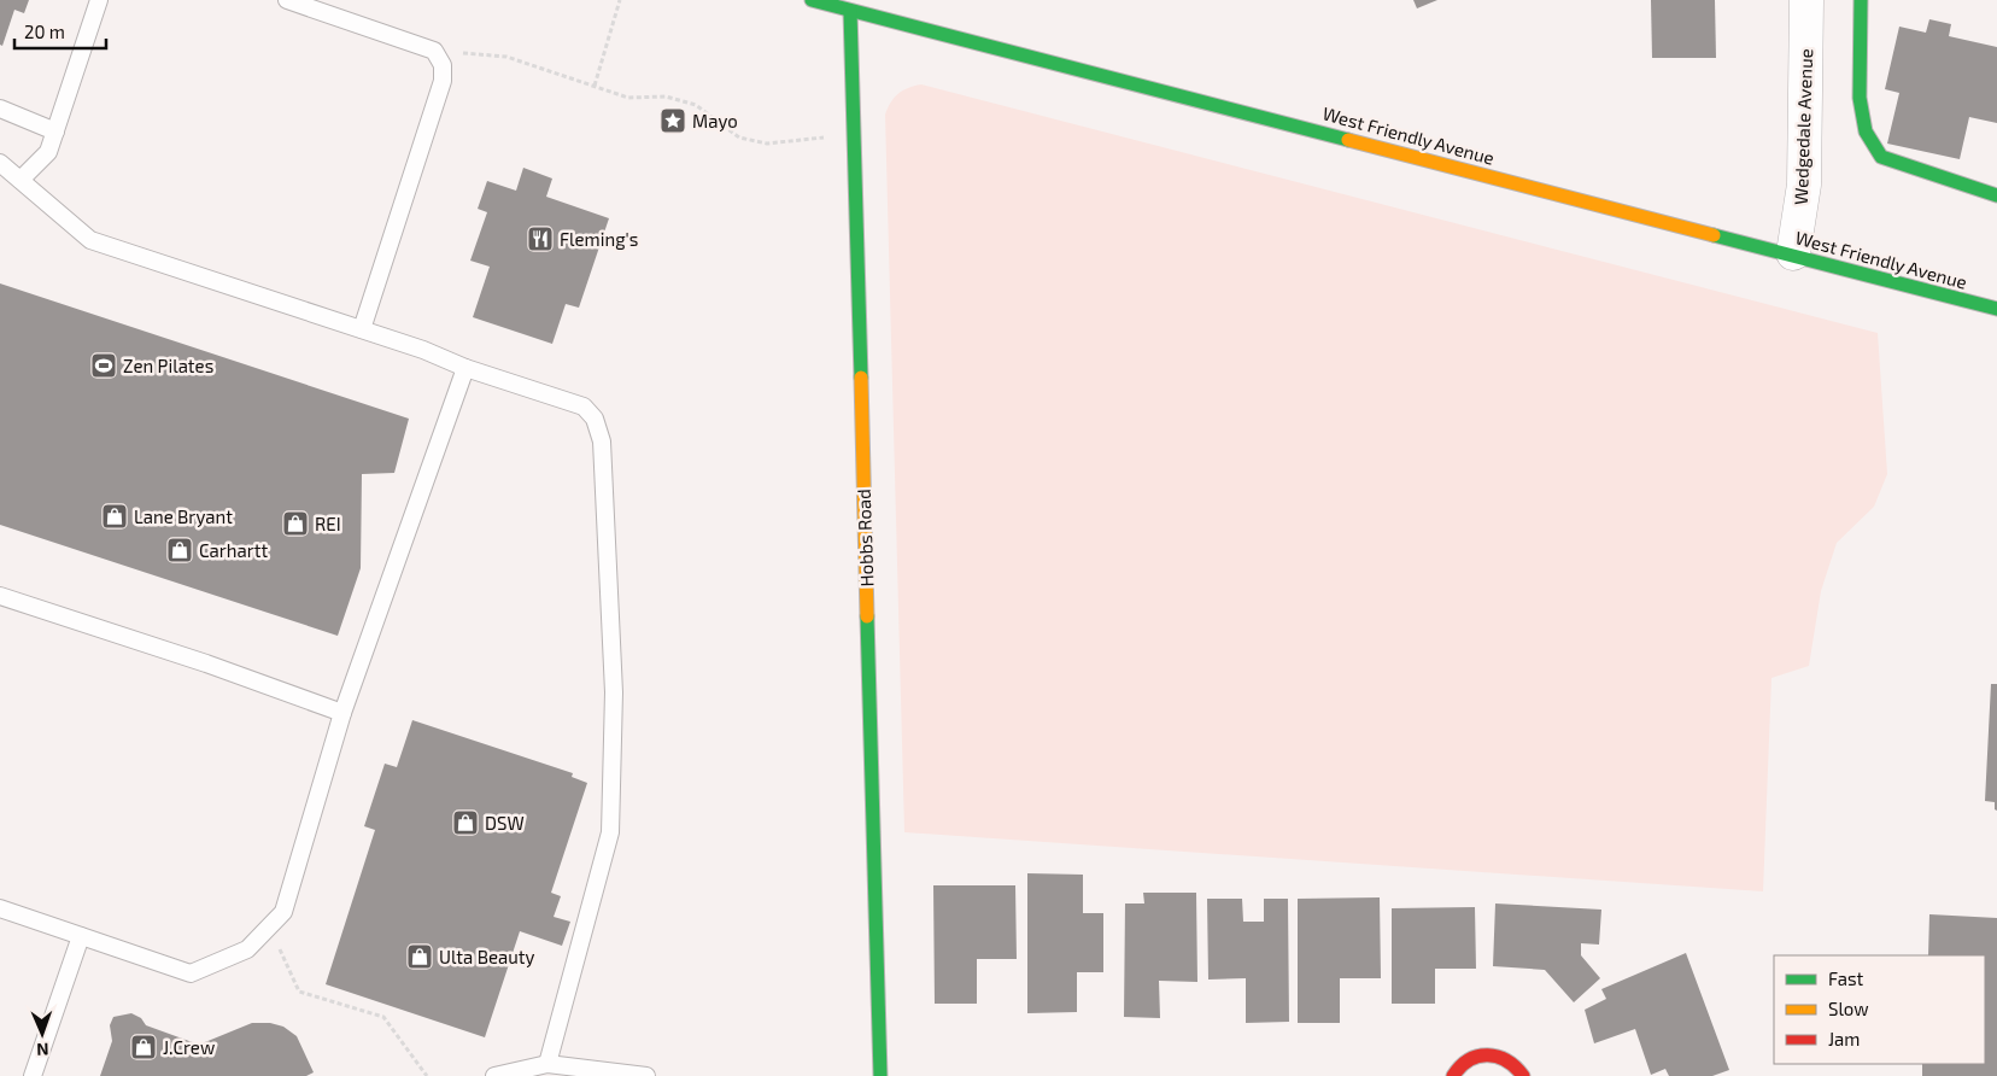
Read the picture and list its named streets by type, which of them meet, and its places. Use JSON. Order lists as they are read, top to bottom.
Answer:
{
  "streets": {
    "street": ["Wedgedale Avenue", "West Friendly Avenue", "Hobbs Road"]
  },
  "crossings": [
    ["Wedgedale Avenue", "West Friendly Avenue"],
    ["West Friendly Avenue", "Hobbs Road"]
  ],
  "places": {
    "place": ["Mayo"],
    "restaurant": ["Fleming's"],
    "sports": ["Zen Pilates"],
    "shop": [
      "Lane Bryant",
      "REI",
      "Carhartt",
      "DSW",
      "Ulta Beauty",
      "J.Crew"
    ]
  },
  "legend": ["Fast", "Slow", "Jam"],
  "scale_bar": "20 m",
  "north": "bottom"
}
